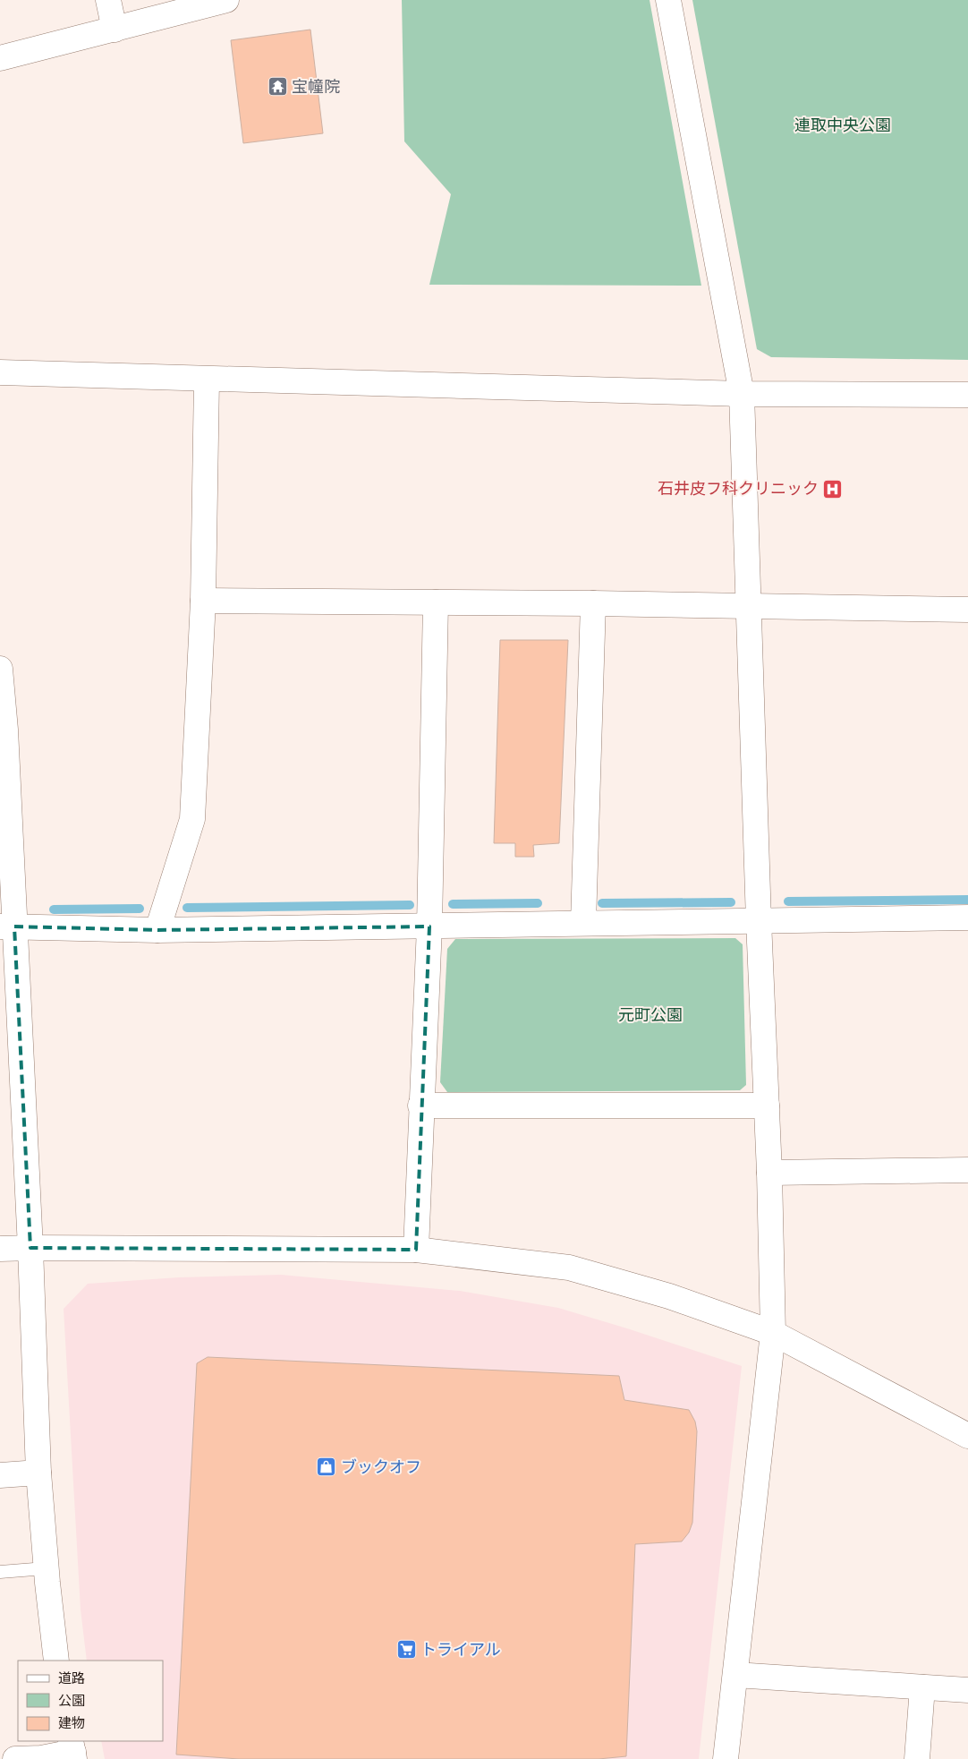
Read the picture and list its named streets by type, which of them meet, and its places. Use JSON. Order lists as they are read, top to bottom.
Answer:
{
  "parks": ["連取中央公園", "元町公園"],
  "places": {
    "temple": ["宝幢院"],
    "hospital": ["石井皮フ科クリニック"],
    "shop": ["ブックオフ"],
    "supermarket": ["トライアル"]
  },
  "legend": ["道路", "公園", "建物"]
}
